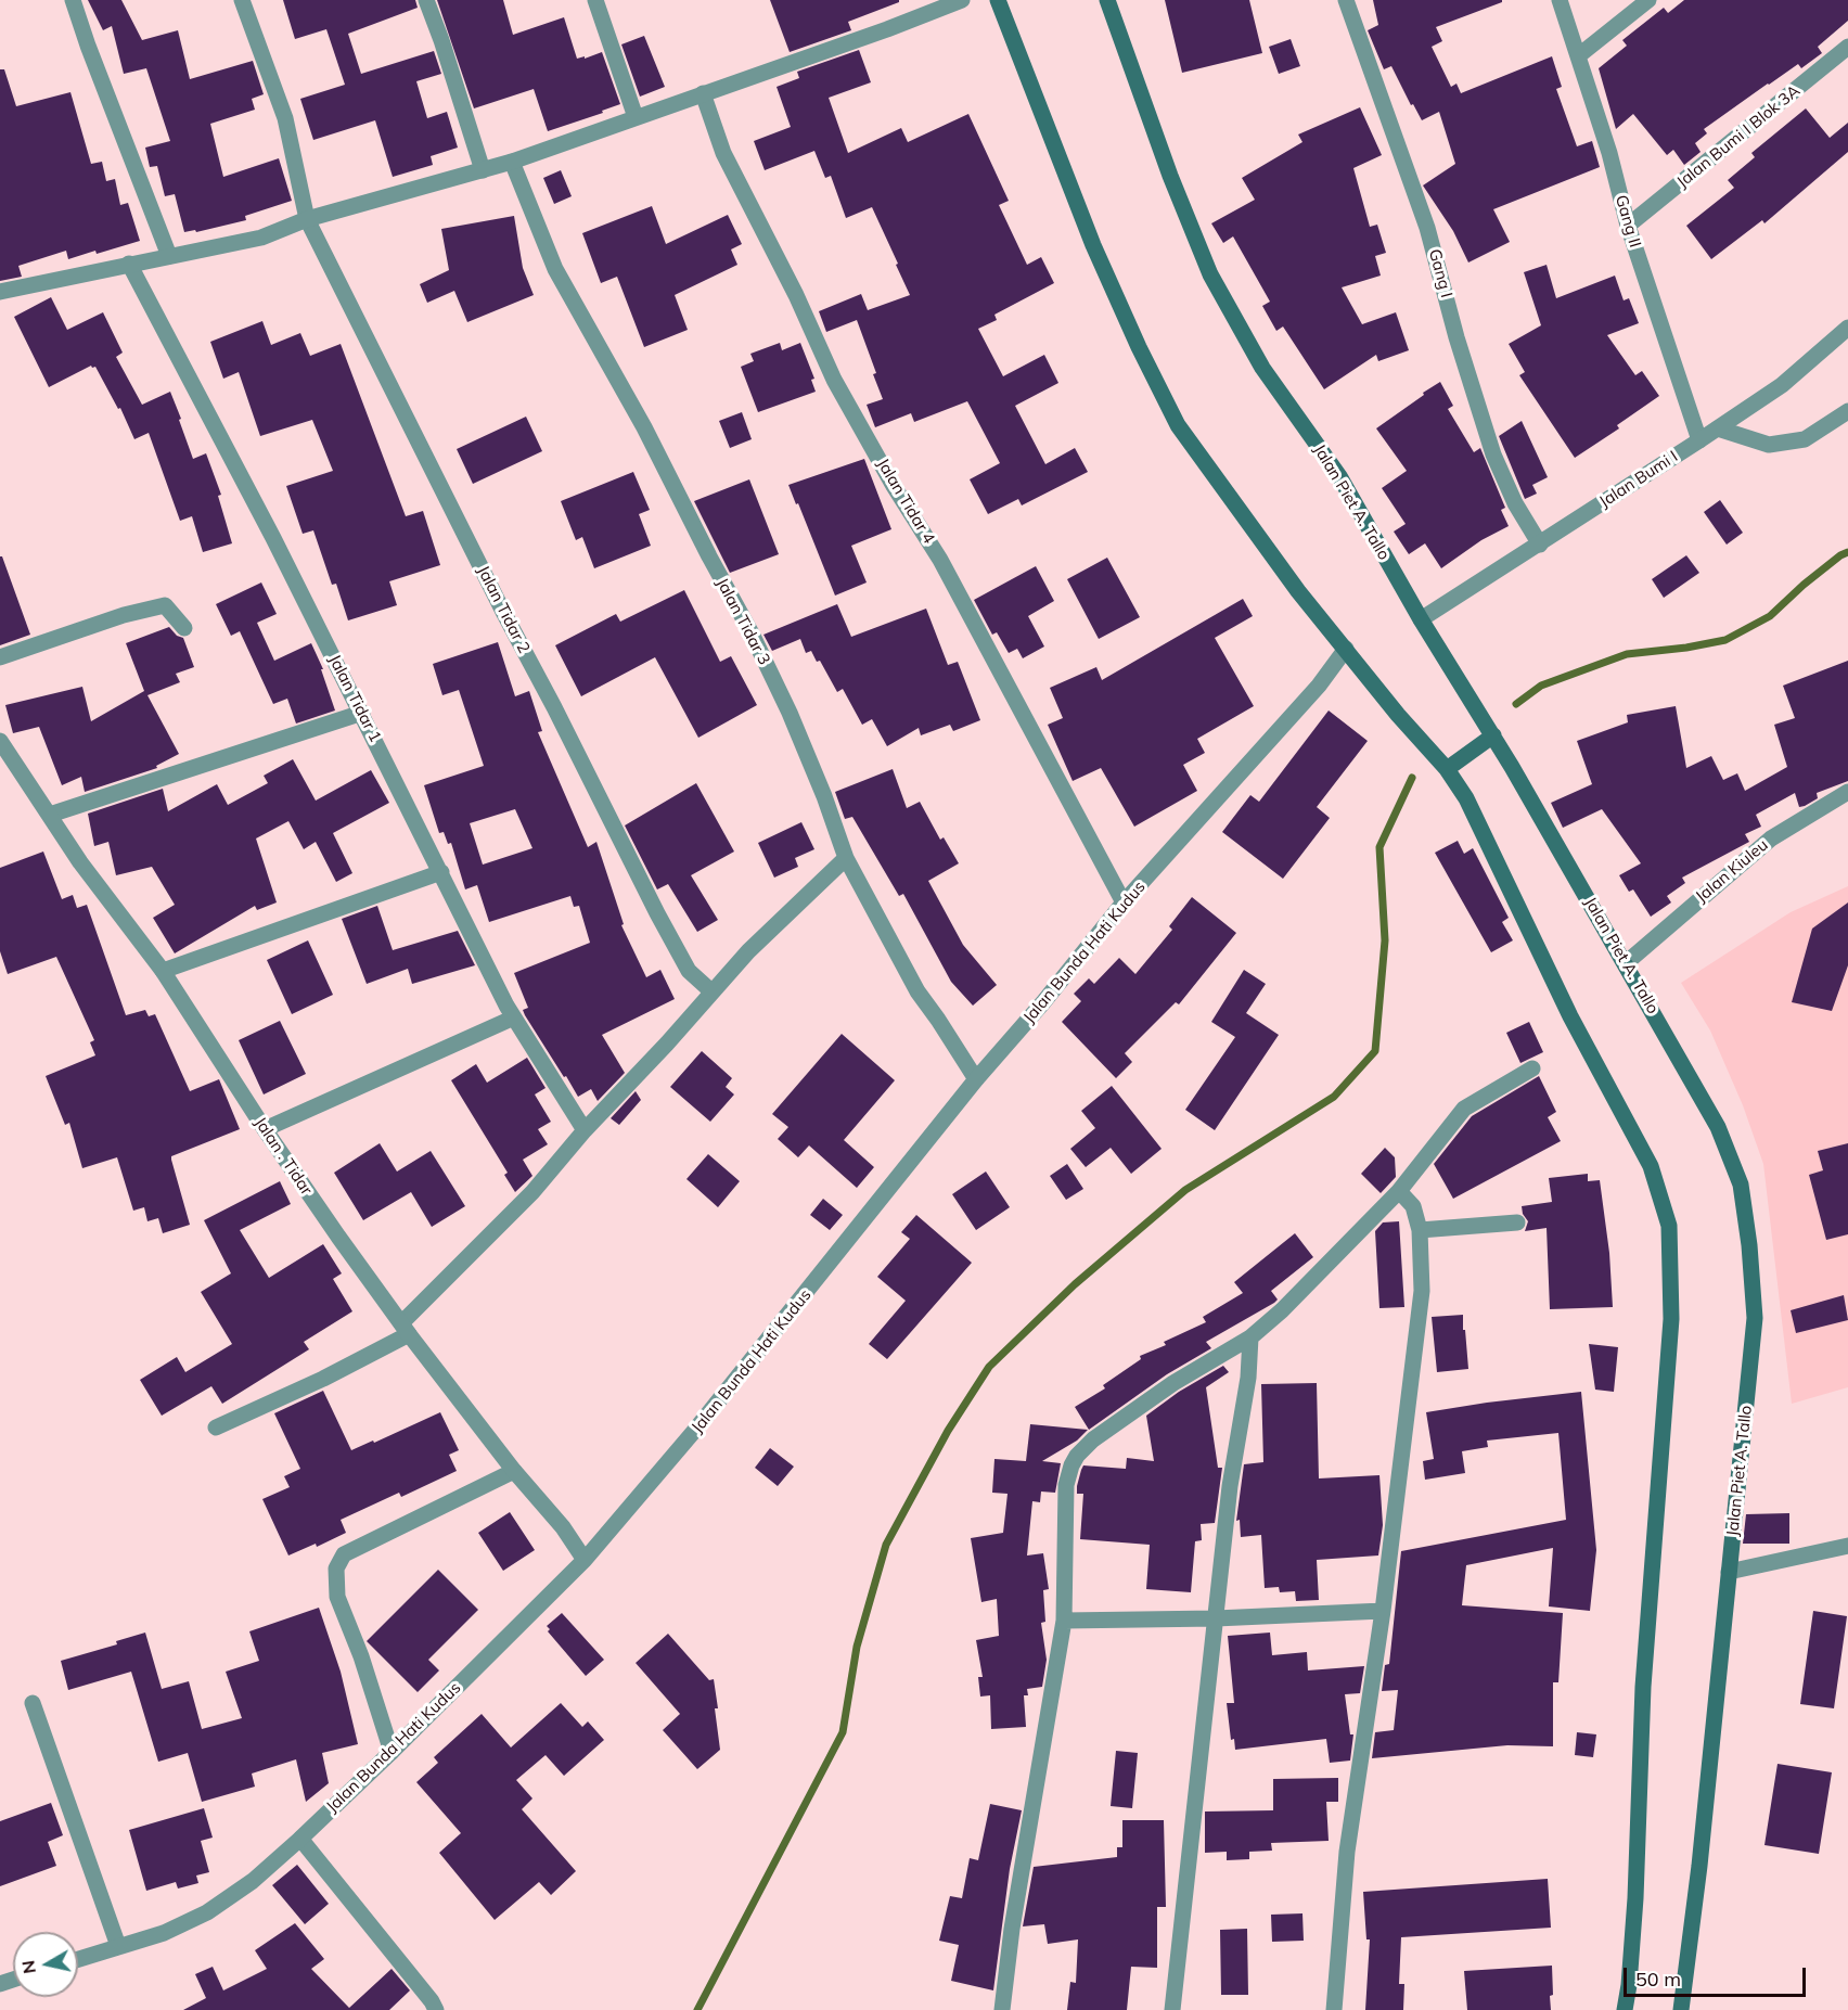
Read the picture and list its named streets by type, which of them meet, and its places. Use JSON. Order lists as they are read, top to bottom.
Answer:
{
  "streets": {
    "main road": ["Jalan Piet A. Tallo"],
    "street": [
      "Jalan Bumi I Blok 3A",
      "Gang II",
      "Gang I",
      "Jalan Bumi I",
      "Jalan Tidar 4",
      "Jalan Tidar 2",
      "Jalan Tidar 3",
      "Jalan Tidar 1",
      "Jalan Kiuleu",
      "Jalan Bunda Hati Kudus",
      "Jalan . Tidar"
    ]
  },
  "crossings": [
    ["Jalan Bumi I Blok 3A", "Gang II"],
    ["Gang II", "Jalan Bumi I"],
    ["Gang I", "Jalan Bumi I"],
    ["Jalan Bumi I", "Jalan Piet A. Tallo"],
    ["Jalan Tidar 4", "Jalan Bunda Hati Kudus"],
    ["Jalan Piet A. Tallo", "Jalan Kiuleu"],
    ["Jalan Tidar 3", "Jalan Bunda Hati Kudus"],
    ["Jalan Bunda Hati Kudus", "Jalan . Tidar"]
  ],
  "scale_bar": "50 m",
  "north": "left"
}
